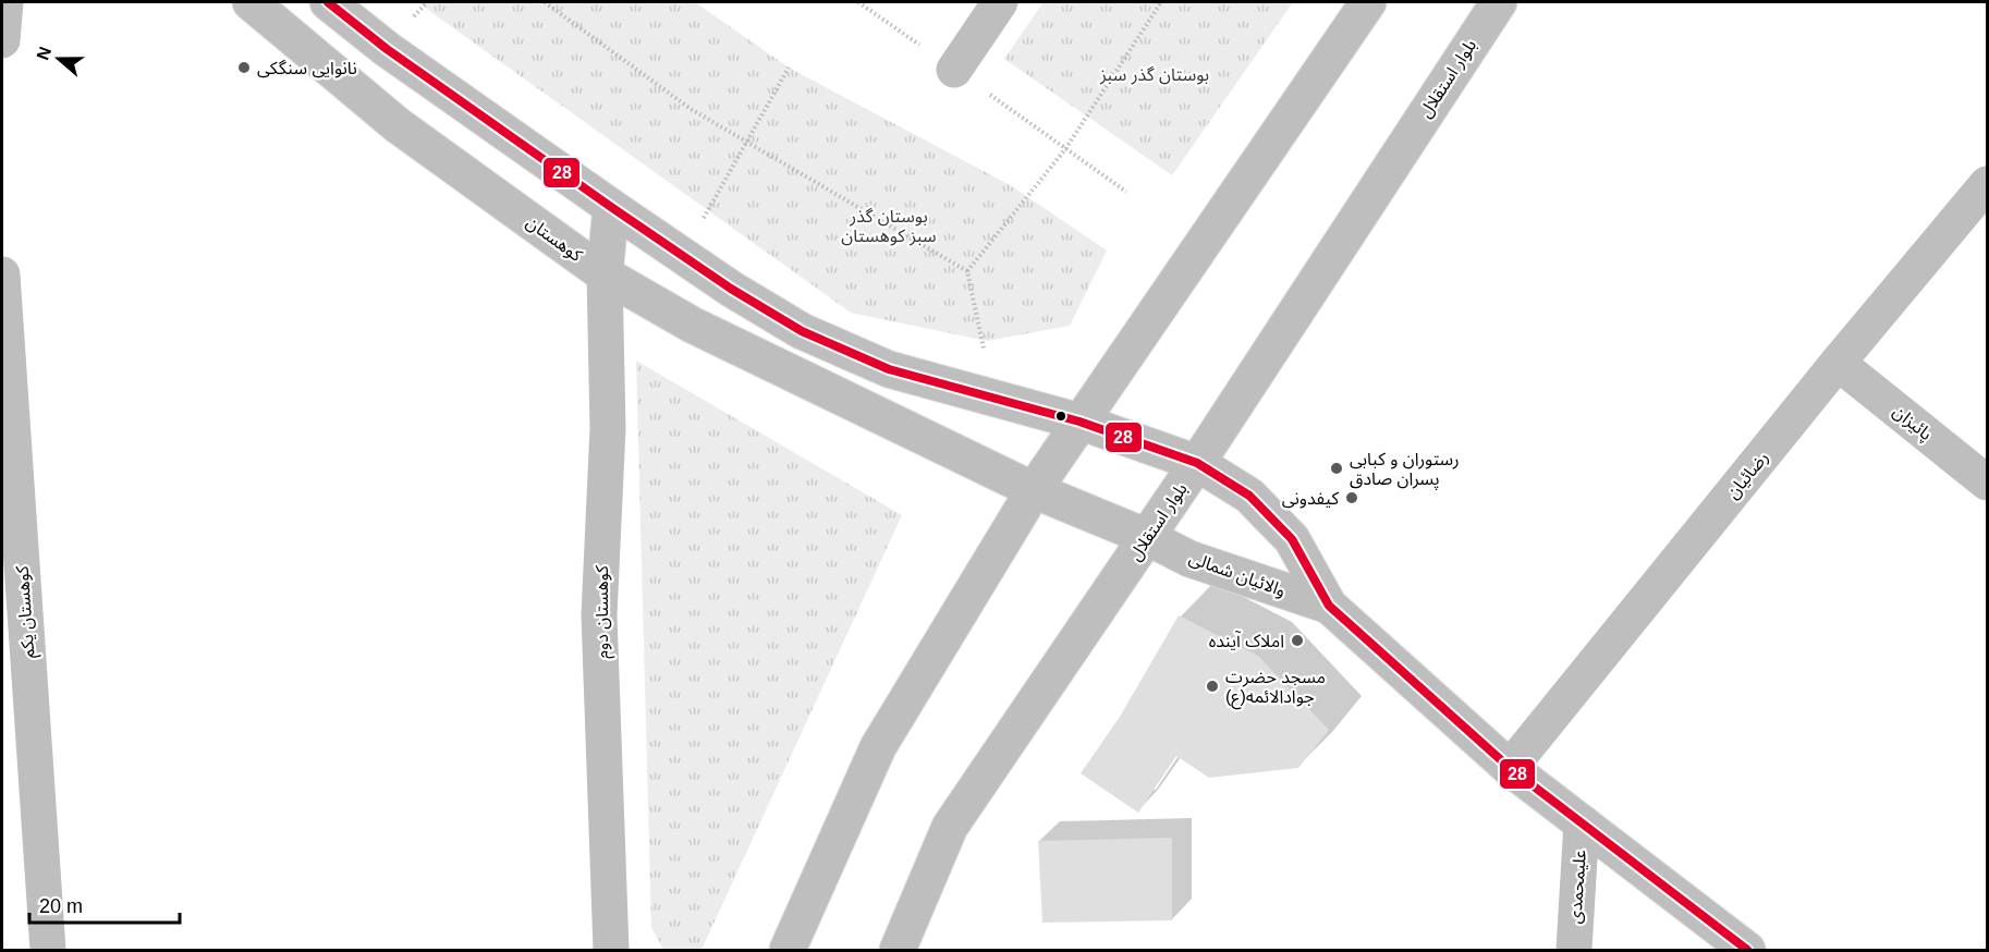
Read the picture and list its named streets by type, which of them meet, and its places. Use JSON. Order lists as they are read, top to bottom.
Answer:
{
  "streets": {
    "main road": [
      "بلوار استقلال",
      "کوهستان",
      "پائیزان",
      "رضائیان",
      "والائیان شمالی",
      "کوهستان یکم",
      "کوهستان دوم",
      "علیمحمدی"
    ]
  },
  "crossings": [
    ["بلوار استقلال", "والائیان شمالی"],
    ["کوهستان", "والائیان شمالی"],
    ["کوهستان", "کوهستان دوم"],
    ["پائیزان", "رضائیان"],
    ["رضائیان", "والائیان شمالی"],
    ["والائیان شمالی", "علیمحمدی"]
  ],
  "parks": ["بوستان گذر سبز", "بوستان گذر سبز کوهستان"],
  "places": [
    "نانوایی سنگکی",
    "رستوران و کبابی پسران صادق",
    "کیفدونی",
    "املاک آینده",
    "مسجد حضرت جوادالائمه(ع)"
  ],
  "lines": ["transit line 28"],
  "scale_bar": "20 m",
  "north": "left"
}
